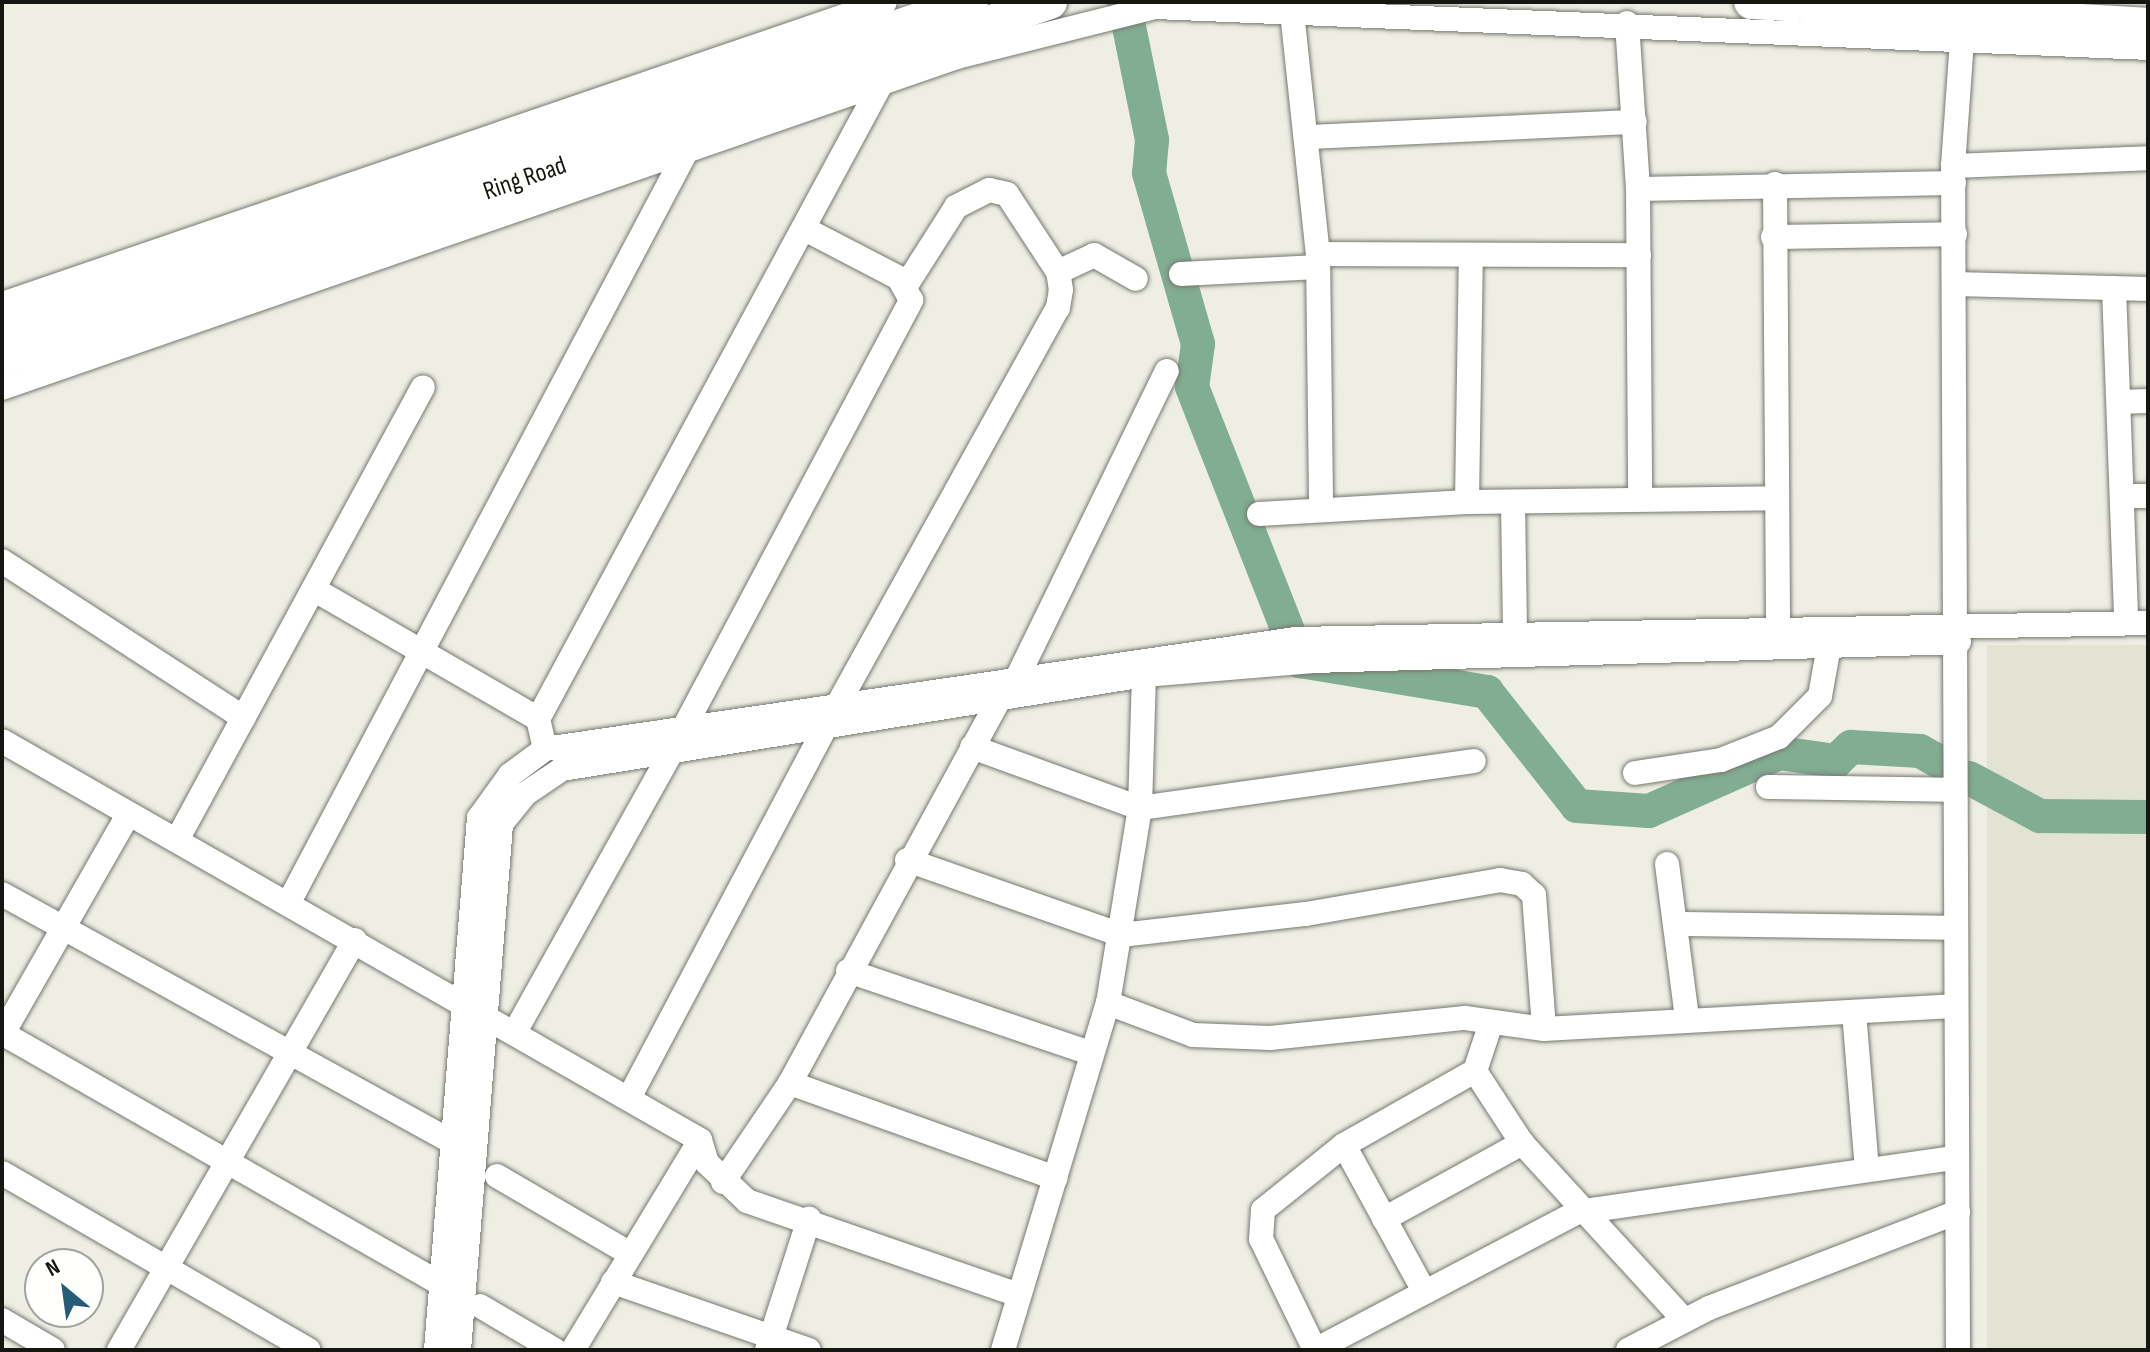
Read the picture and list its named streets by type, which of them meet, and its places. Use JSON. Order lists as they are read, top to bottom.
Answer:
{
  "streets": {
    "highway": ["Ring Road"]
  },
  "north": "top left"
}
